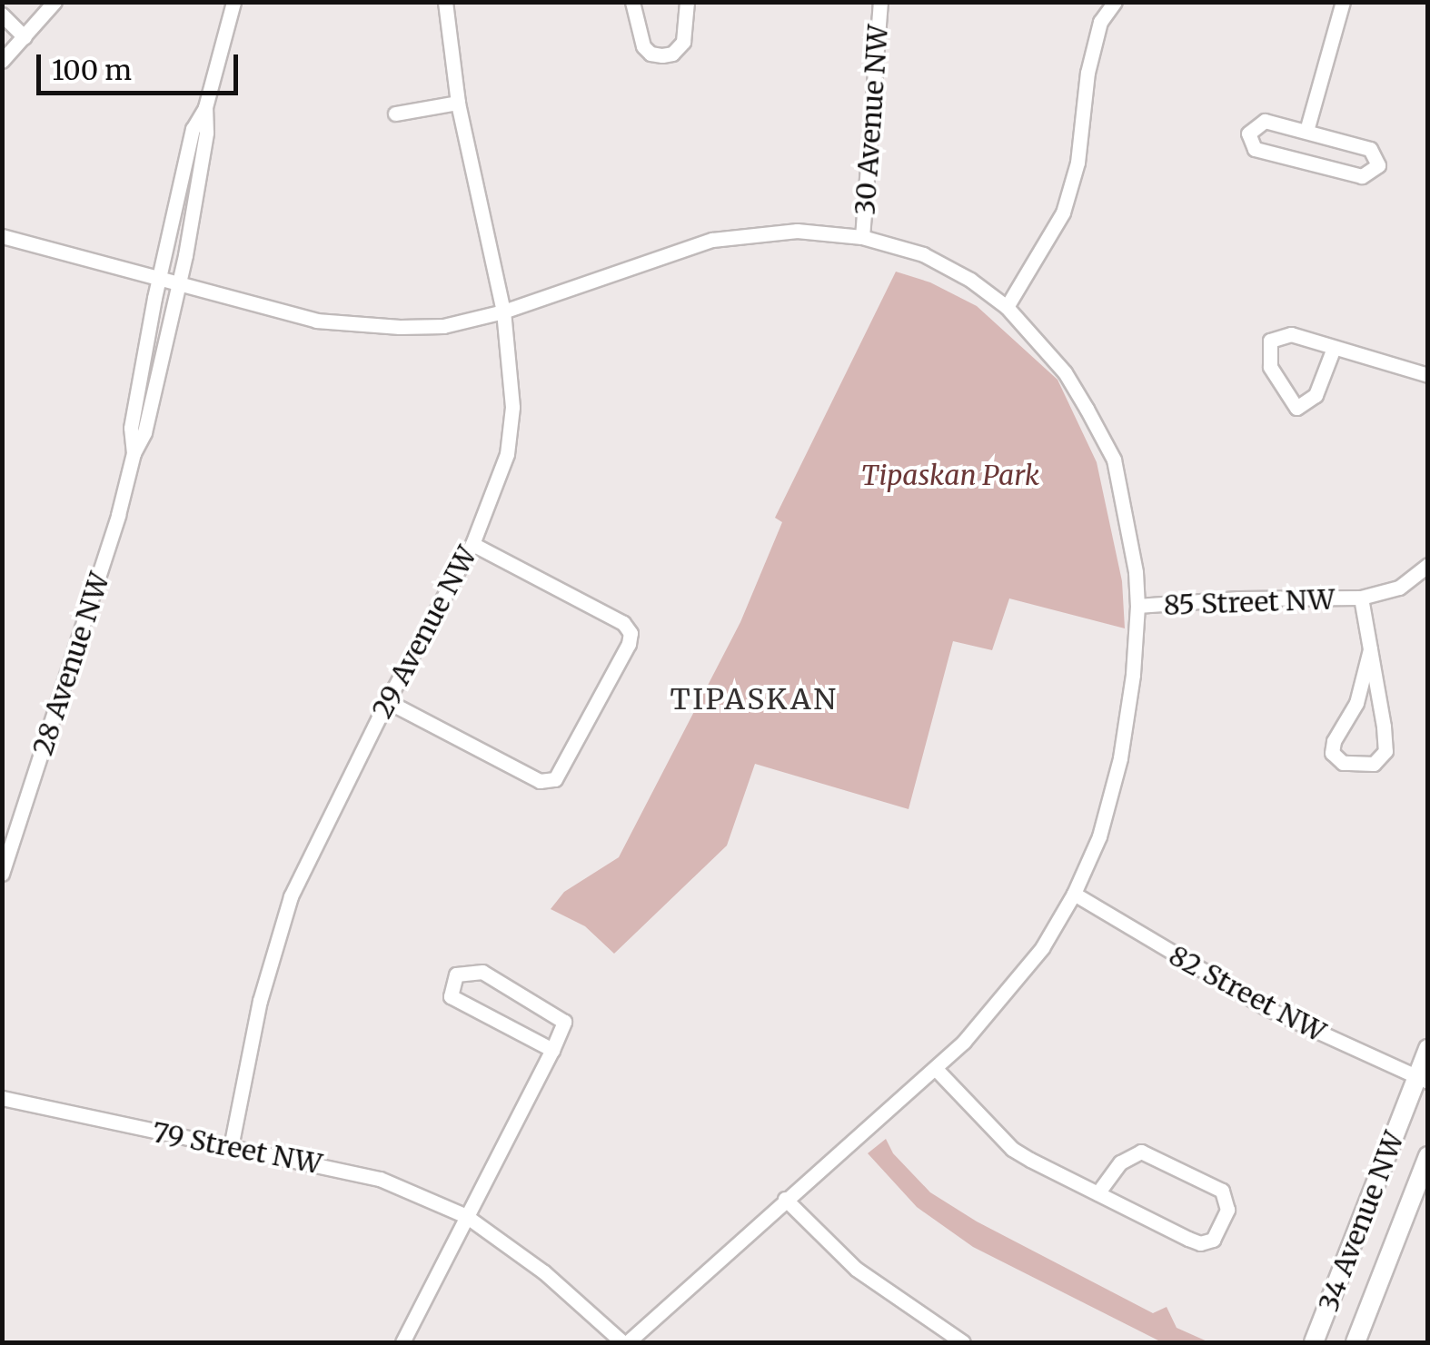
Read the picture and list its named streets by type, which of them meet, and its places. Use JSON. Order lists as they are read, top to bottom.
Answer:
{
  "streets": {
    "main road": ["34 Avenue NW"],
    "street": [
      "30 Avenue NW",
      "85 Street NW",
      "29 Avenue NW",
      "28 Avenue NW",
      "82 Street NW",
      "79 Street NW"
    ]
  },
  "crossings": [
    ["29 Avenue NW", "79 Street NW"],
    ["82 Street NW", "34 Avenue NW"]
  ],
  "districts": ["TIPASKAN"],
  "parks": ["Tipaskan Park"],
  "scale_bar": "100 m"
}
